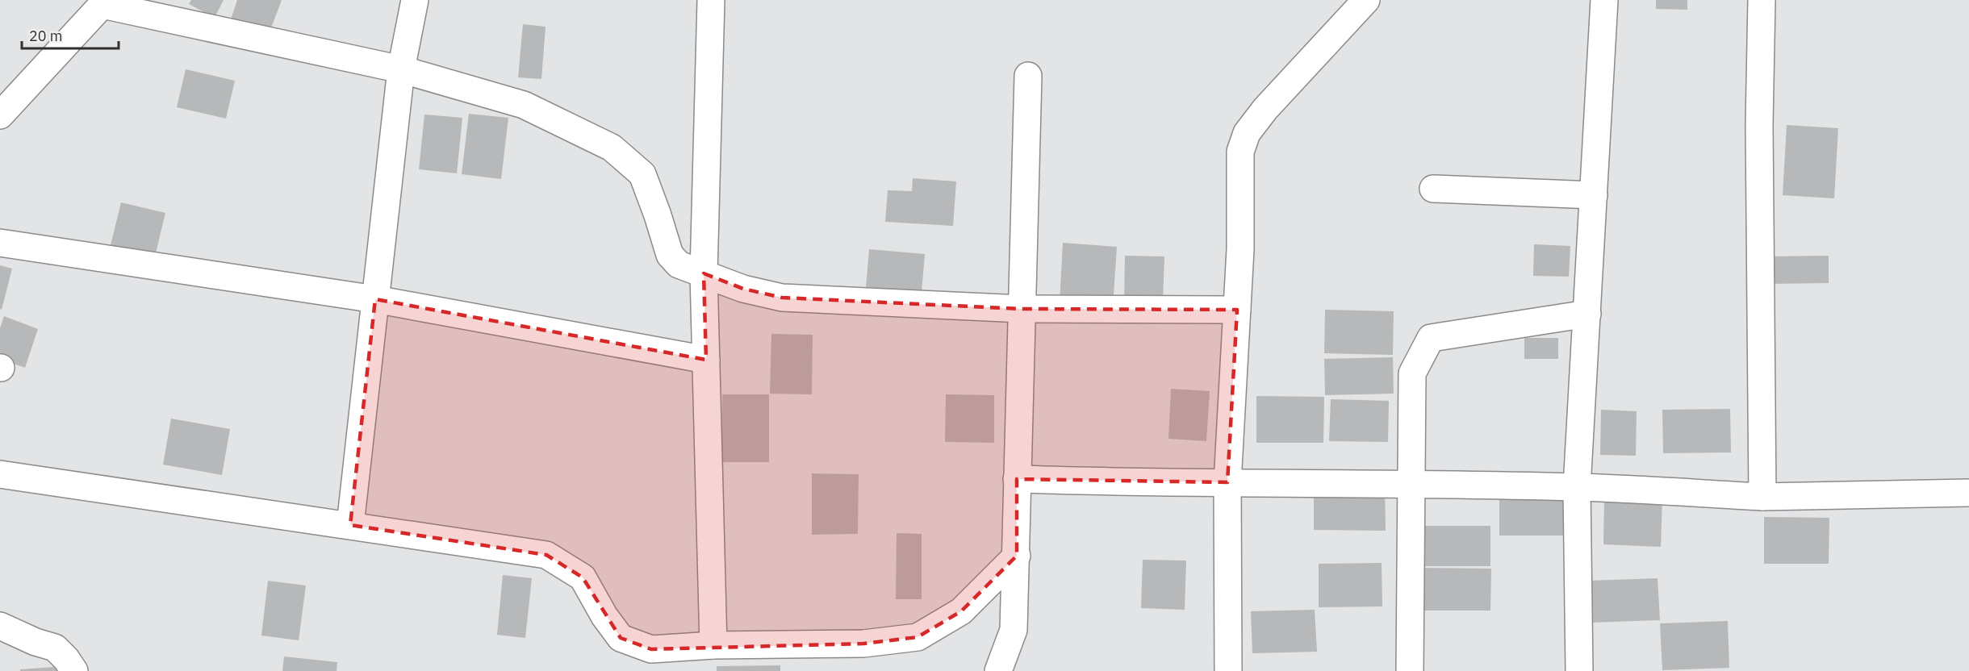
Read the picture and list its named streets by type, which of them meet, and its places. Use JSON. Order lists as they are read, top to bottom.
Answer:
{
  "scale_bar": "20 m"
}
